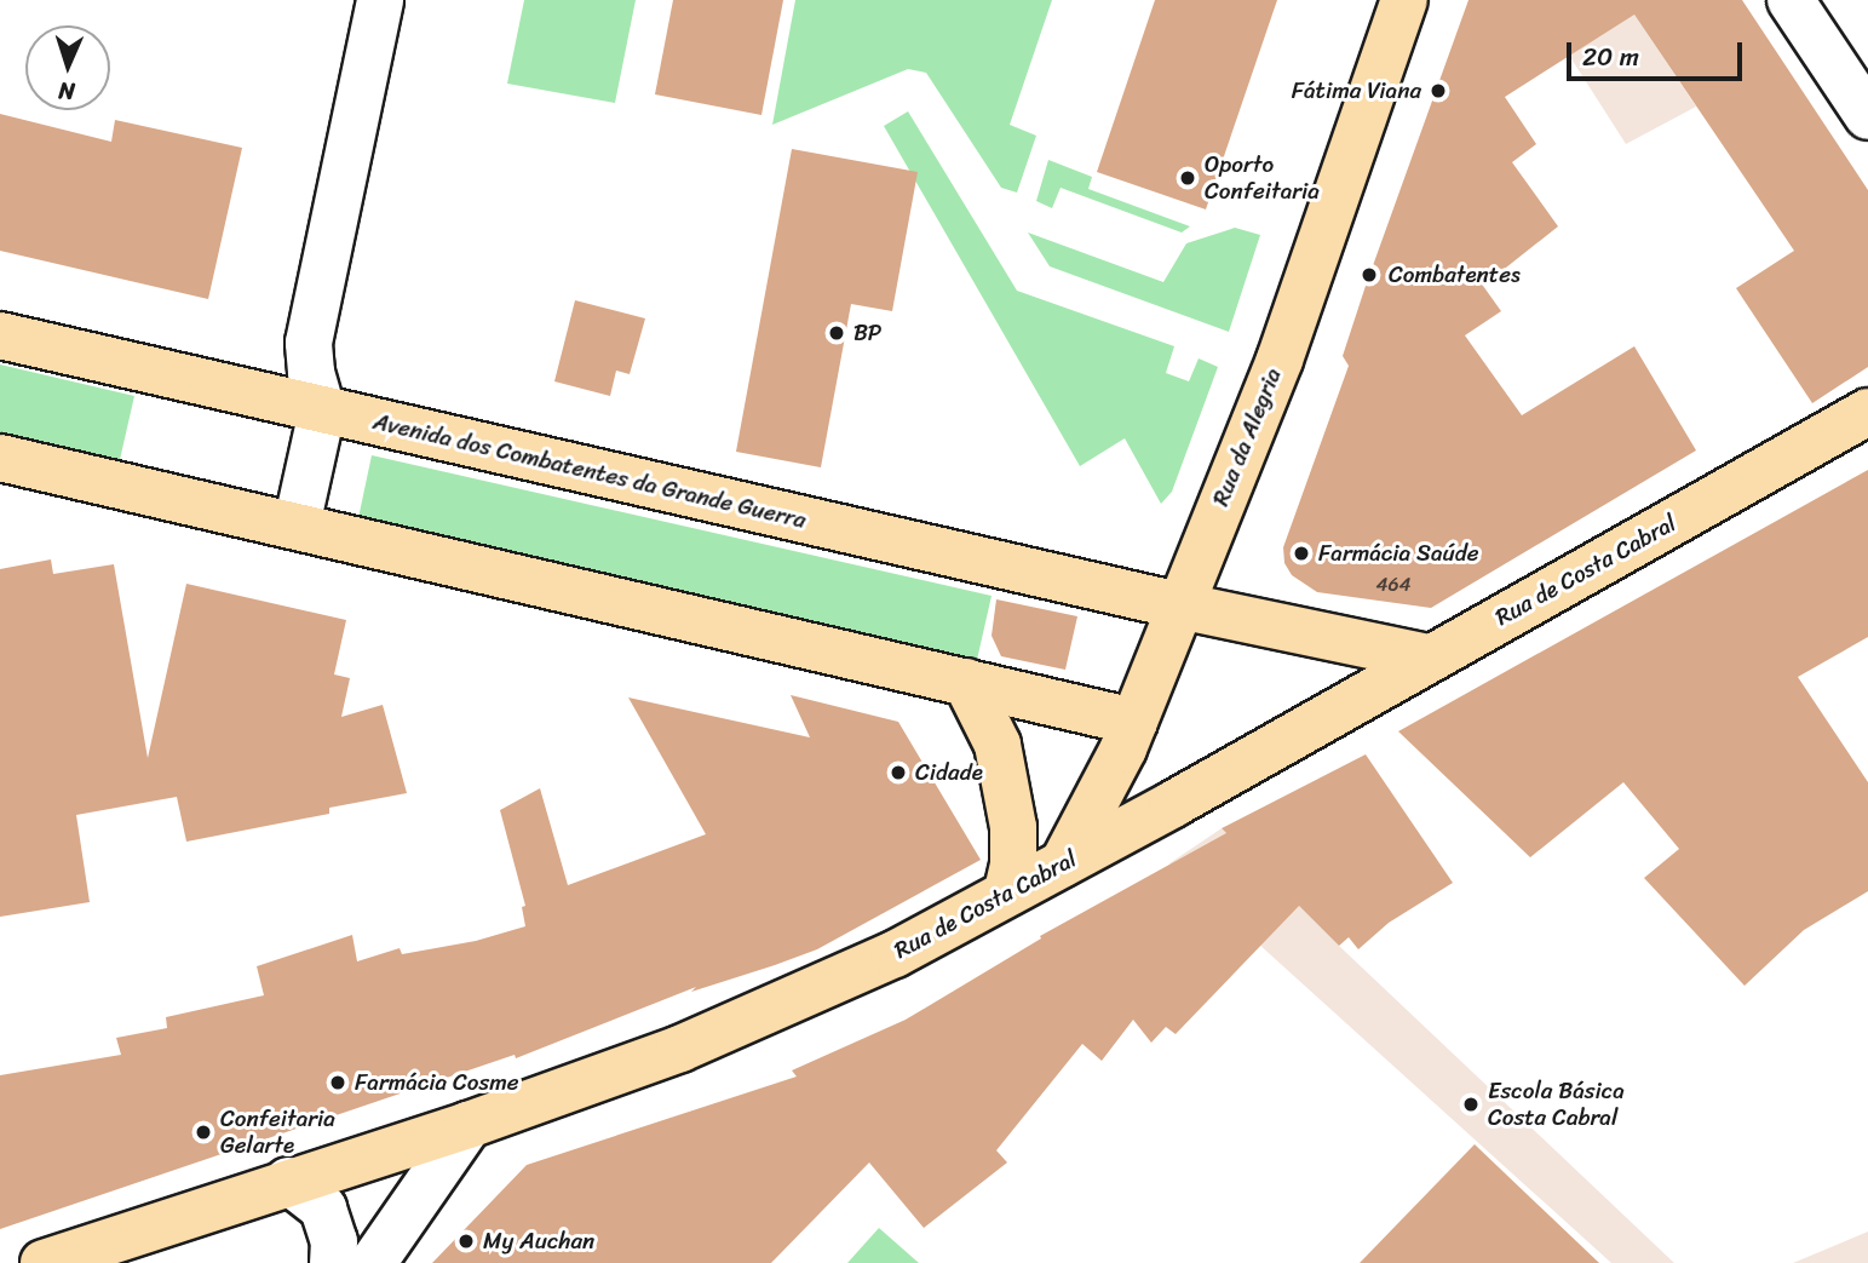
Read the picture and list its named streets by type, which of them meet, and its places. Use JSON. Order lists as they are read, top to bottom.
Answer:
{
  "streets": {
    "main road": ["Rua da Alegria", "Avenida dos Combatentes da Grande Guerra", "Rua de Costa Cabral"]
  },
  "crossings": [
    ["Rua da Alegria", "Avenida dos Combatentes da Grande Guerra"],
    ["Rua da Alegria", "Rua de Costa Cabral"],
    ["Avenida dos Combatentes da Grande Guerra", "Rua de Costa Cabral"]
  ],
  "places": [
    "Fátima Viana",
    "Oporto Confeitaria",
    "Combatentes",
    "BP",
    "Farmácia Saúde",
    "Cidade",
    "Farmácia Cosme",
    "Escola Básica Costa Cabral",
    "Confeitaria Gelarte",
    "My Auchan"
  ],
  "house_numbers": ["464"],
  "scale_bar": "20 m",
  "north": "bottom"
}
